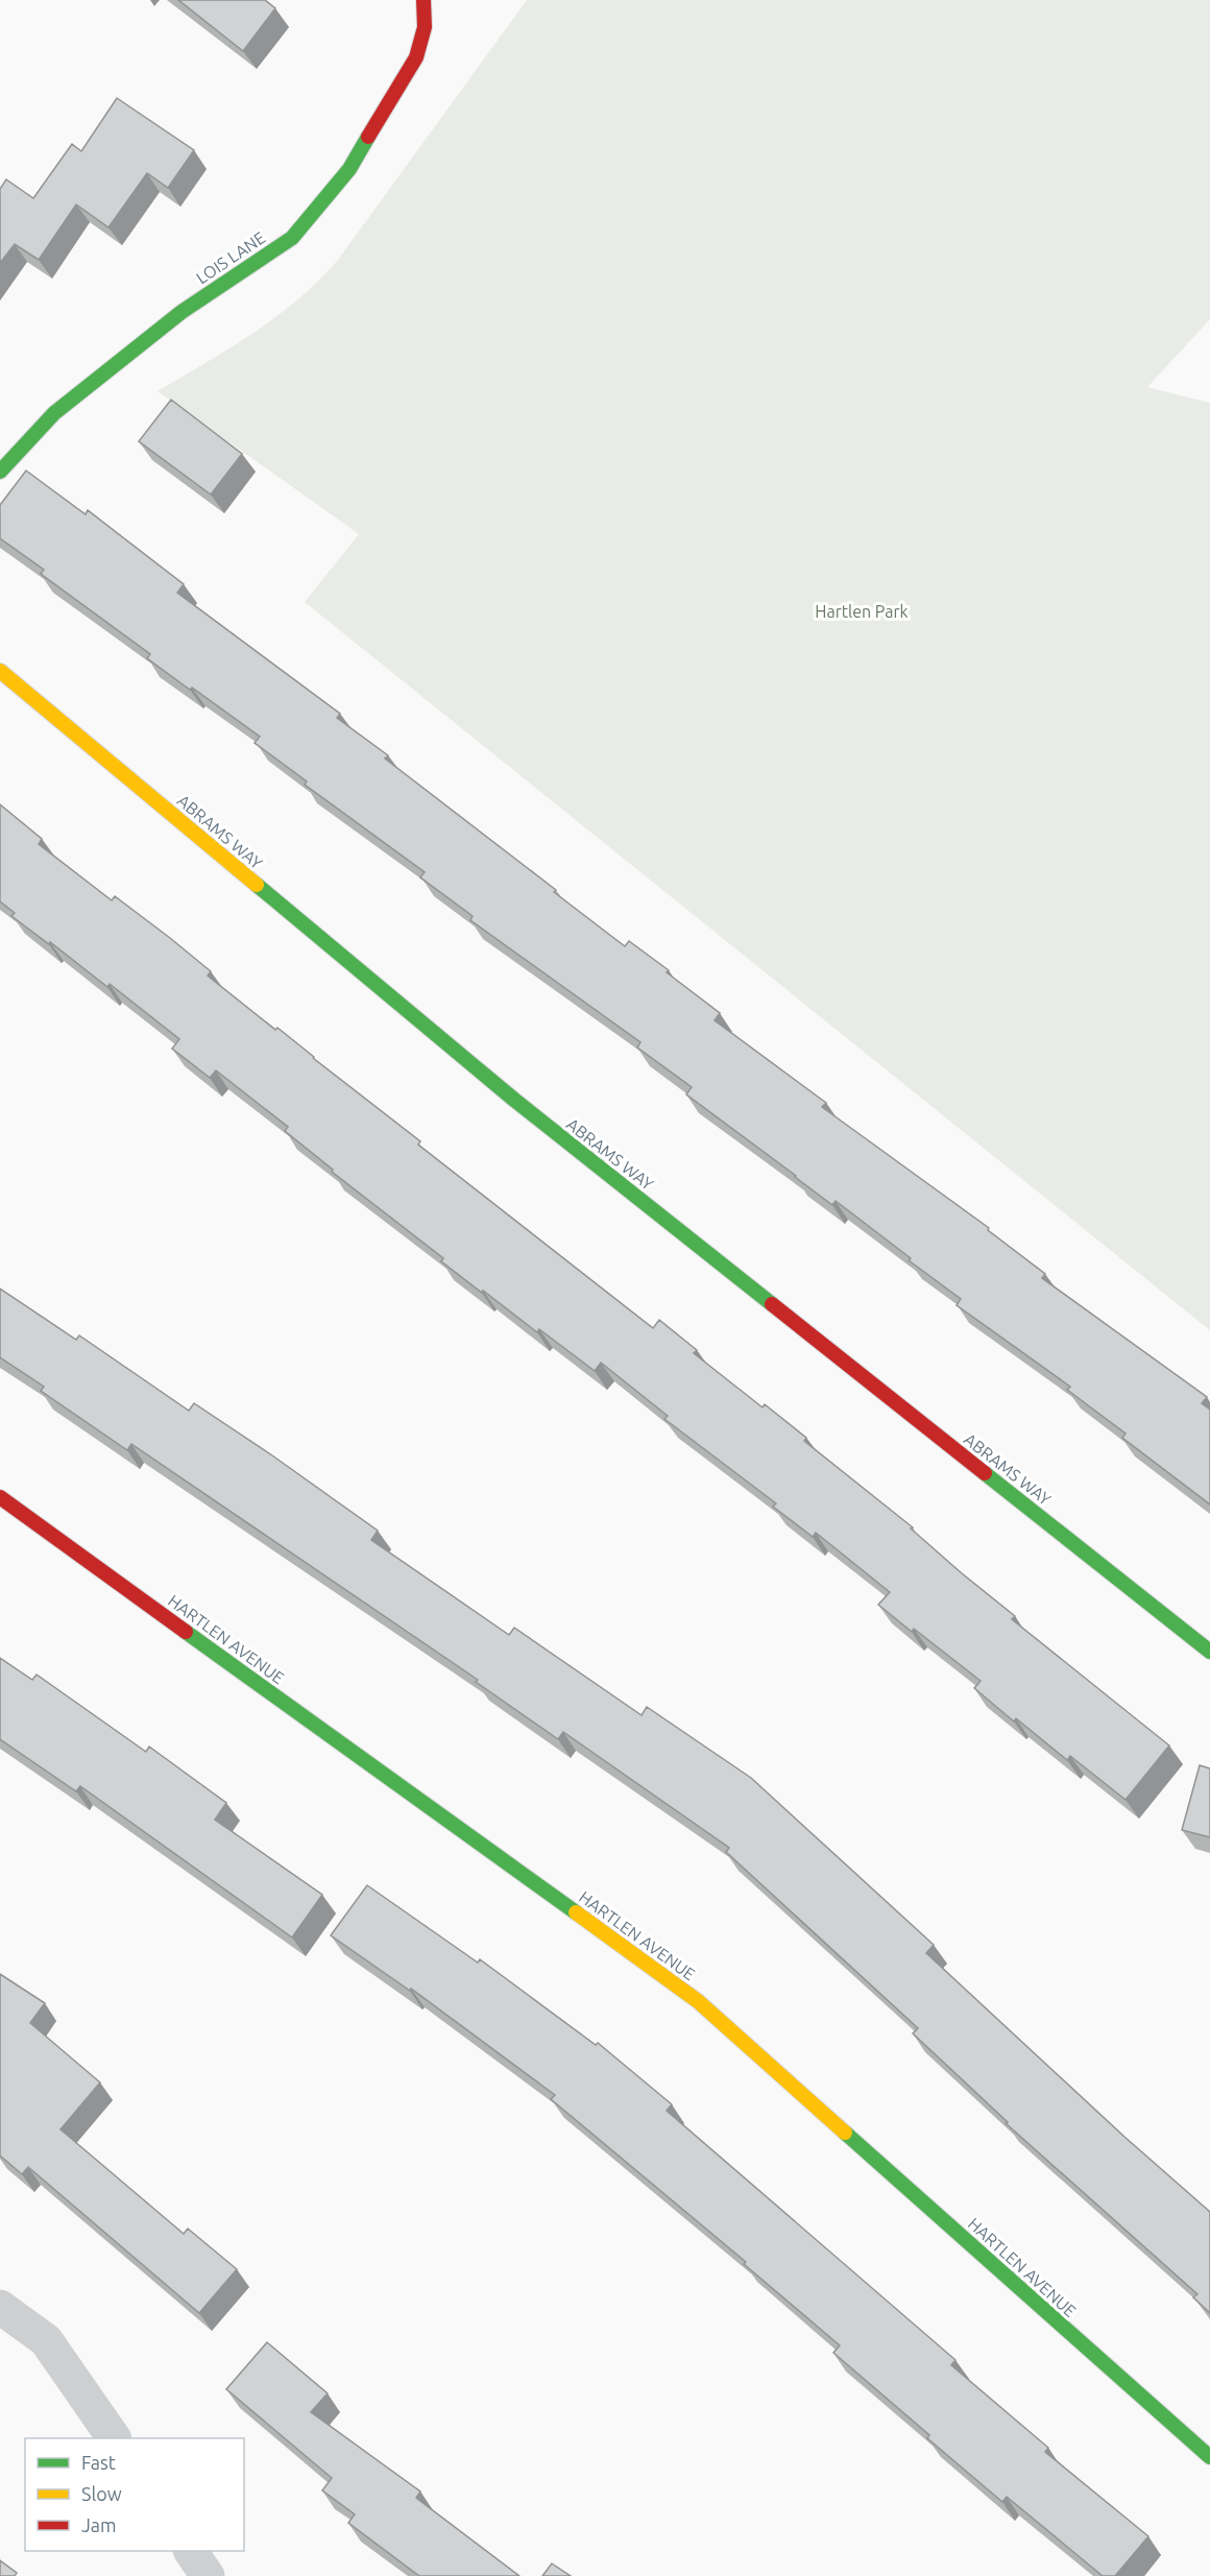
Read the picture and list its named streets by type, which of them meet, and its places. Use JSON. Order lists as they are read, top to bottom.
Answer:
{
  "streets": {
    "street": ["LOIS LANE", "ABRAMS WAY", "HARTLEN AVENUE"]
  },
  "parks": ["Hartlen Park"],
  "legend": ["Fast", "Slow", "Jam"]
}
